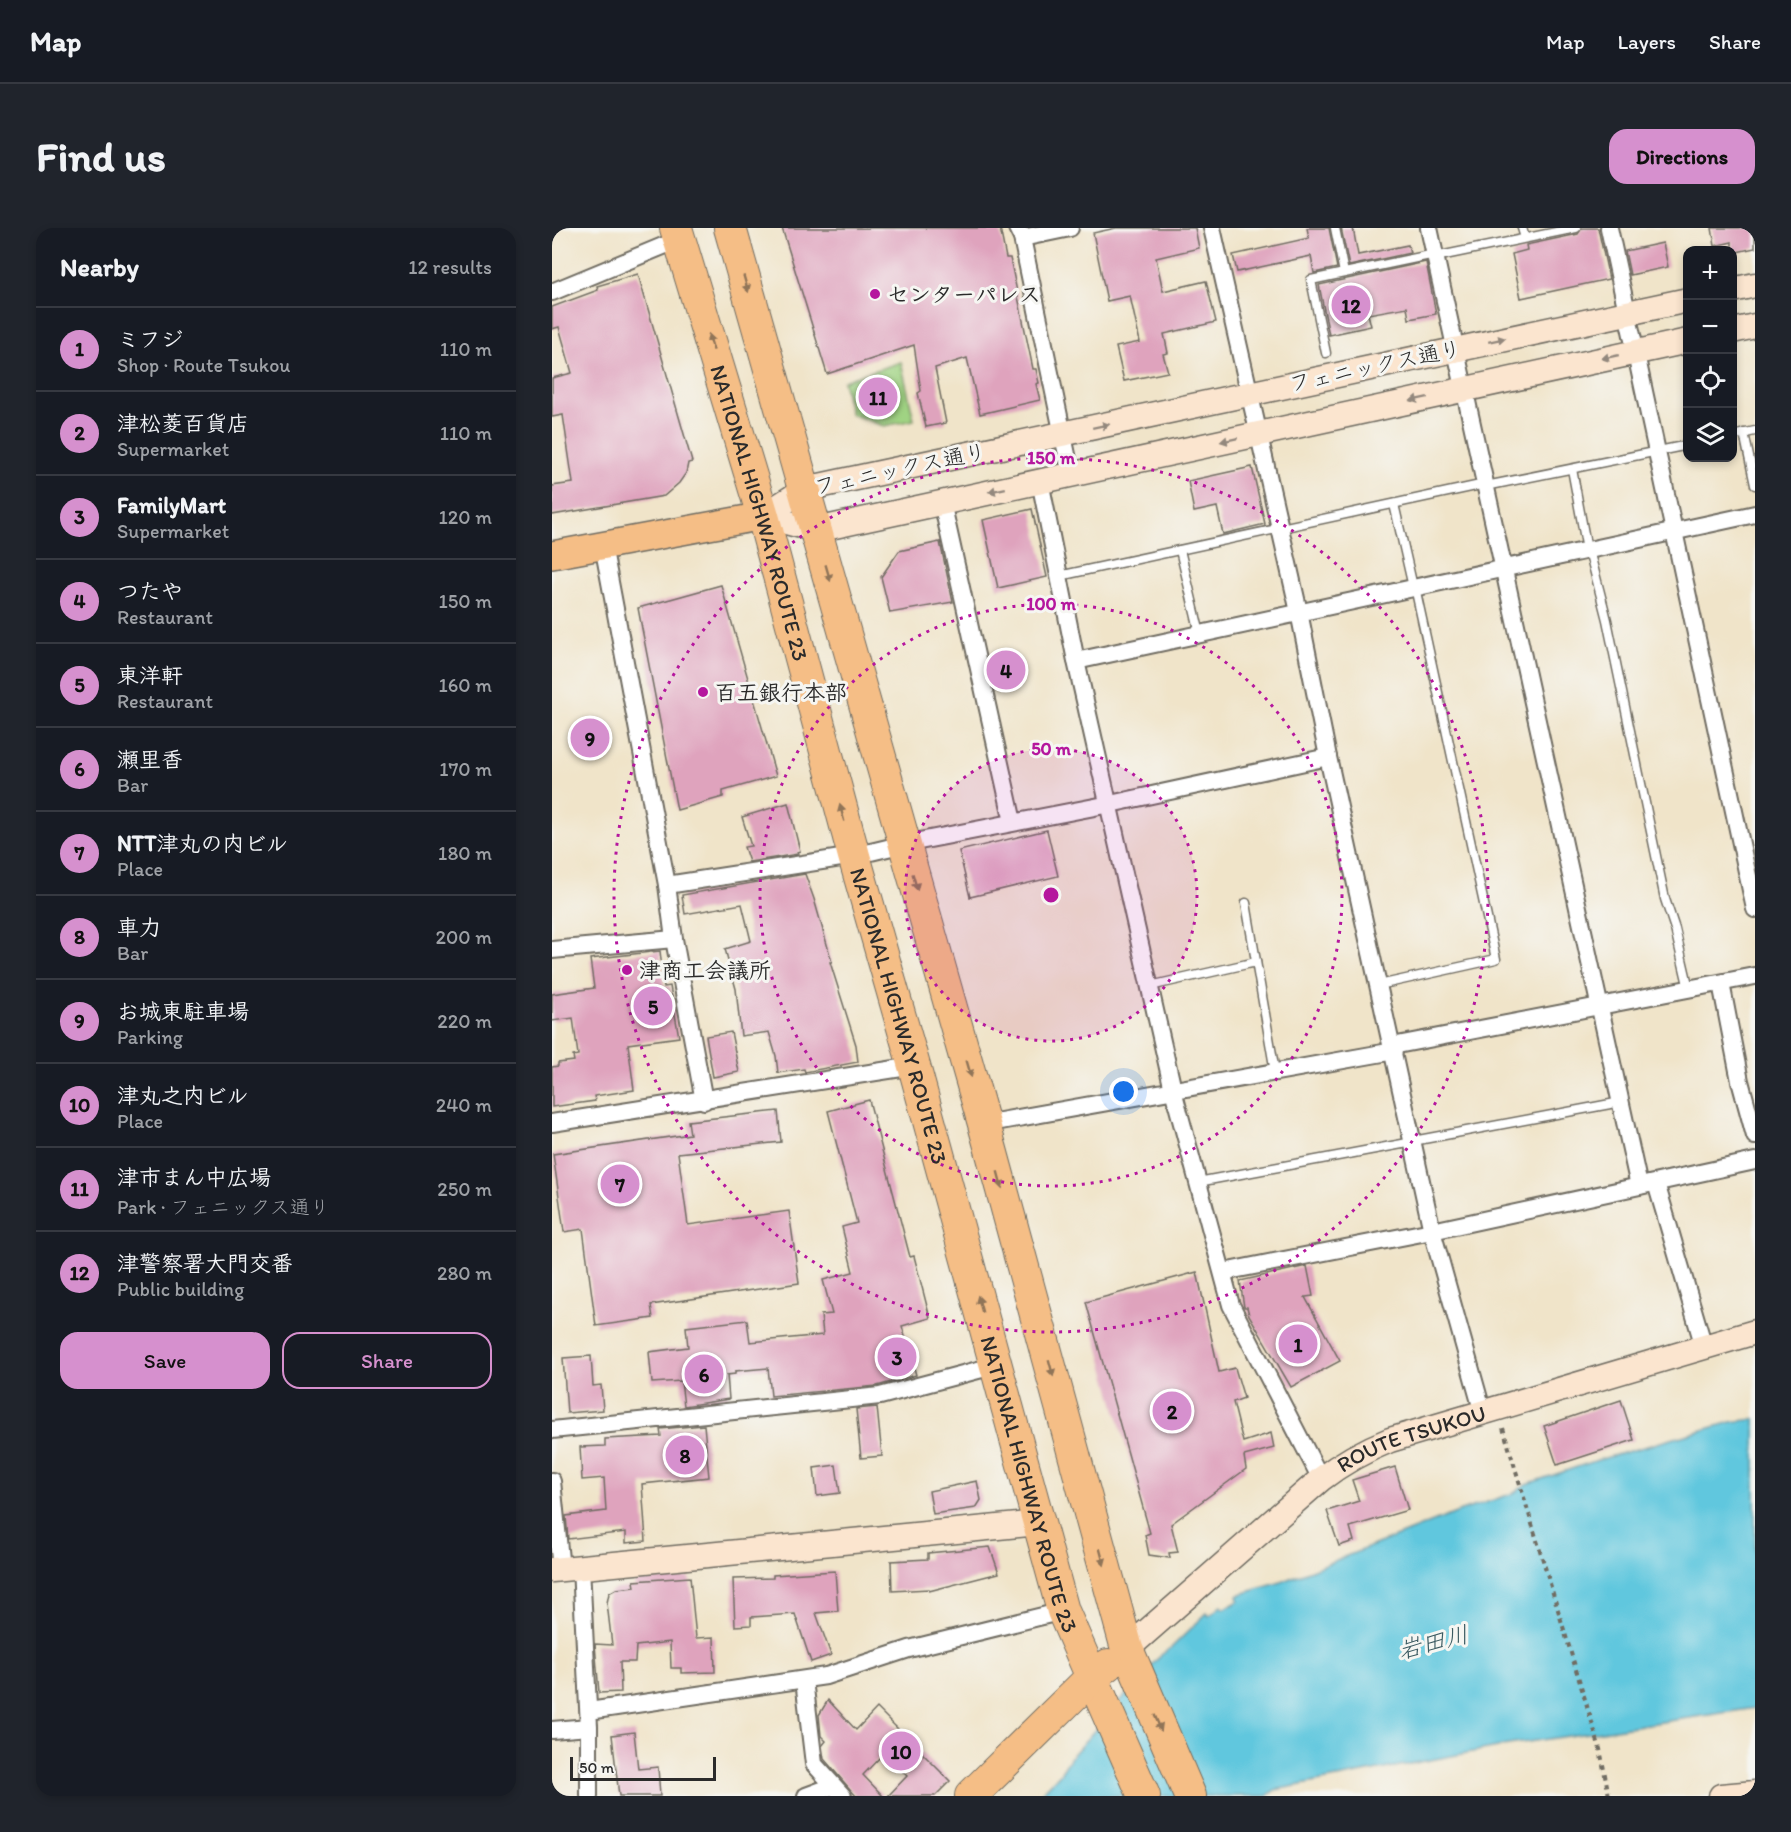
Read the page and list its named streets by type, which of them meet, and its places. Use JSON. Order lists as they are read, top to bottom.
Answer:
{
  "streets": {
    "highway": ["NATIONAL HIGHWAY ROUTE 23"],
    "street": ["フェニックス通り", "ROUTE TSUKOU"]
  },
  "crossings": [
    ["フェニックス通り", "NATIONAL HIGHWAY ROUTE 23"]
  ],
  "water": ["岩田川"],
  "places": ["センターパレス", "百五銀行本部", "津商工会議所"],
  "scale_bar": "50 m",
  "page": {
    "header": "Map",
    "nav": ["Map", "Layers", "Share"],
    "buttons": [
      "Directions",
      ["Save", "Share"]
    ],
    "title": "Find us",
    "heading": ["Nearby", "12 results"],
    "map_buttons": ["+", "−"],
    "pins": [
      "12",
      "11",
      "4",
      "9",
      "5",
      "7",
      "1",
      "3",
      "6",
      "2",
      "8",
      "10"
    ],
    "list": [
      {
        "mark": "1",
        "name": "ミフジ",
        "note": "Shop · Route Tsukou",
        "value": "110 m"
      },
      {
        "mark": "2",
        "name": "津松菱百貨店",
        "note": "Supermarket",
        "value": "110 m"
      },
      {
        "mark": "3",
        "name": "FamilyMart",
        "note": "Supermarket",
        "value": "120 m"
      },
      {
        "mark": "4",
        "name": "つたや",
        "note": "Restaurant",
        "value": "150 m"
      },
      {
        "mark": "5",
        "name": "東洋軒",
        "note": "Restaurant",
        "value": "160 m"
      },
      {
        "mark": "6",
        "name": "瀬里香",
        "note": "Bar",
        "value": "170 m"
      },
      {
        "mark": "7",
        "name": "NTT津丸の内ビル",
        "note": "Place",
        "value": "180 m"
      },
      {
        "mark": "8",
        "name": "車力",
        "note": "Bar",
        "value": "200 m"
      },
      {
        "mark": "9",
        "name": "お城東駐車場",
        "note": "Parking",
        "value": "220 m"
      },
      {
        "mark": "10",
        "name": "津丸之内ビル",
        "note": "Place",
        "value": "240 m"
      },
      {
        "mark": "11",
        "name": "津市まん中広場",
        "note": "Park · フェニックス通り",
        "value": "250 m"
      },
      {
        "mark": "12",
        "name": "津警察署大門交番",
        "note": "Public building",
        "value": "280 m"
      }
    ],
    "scale": "50 m"
  },
  "rings": ["150 m", "100 m", "50 m"]
}
